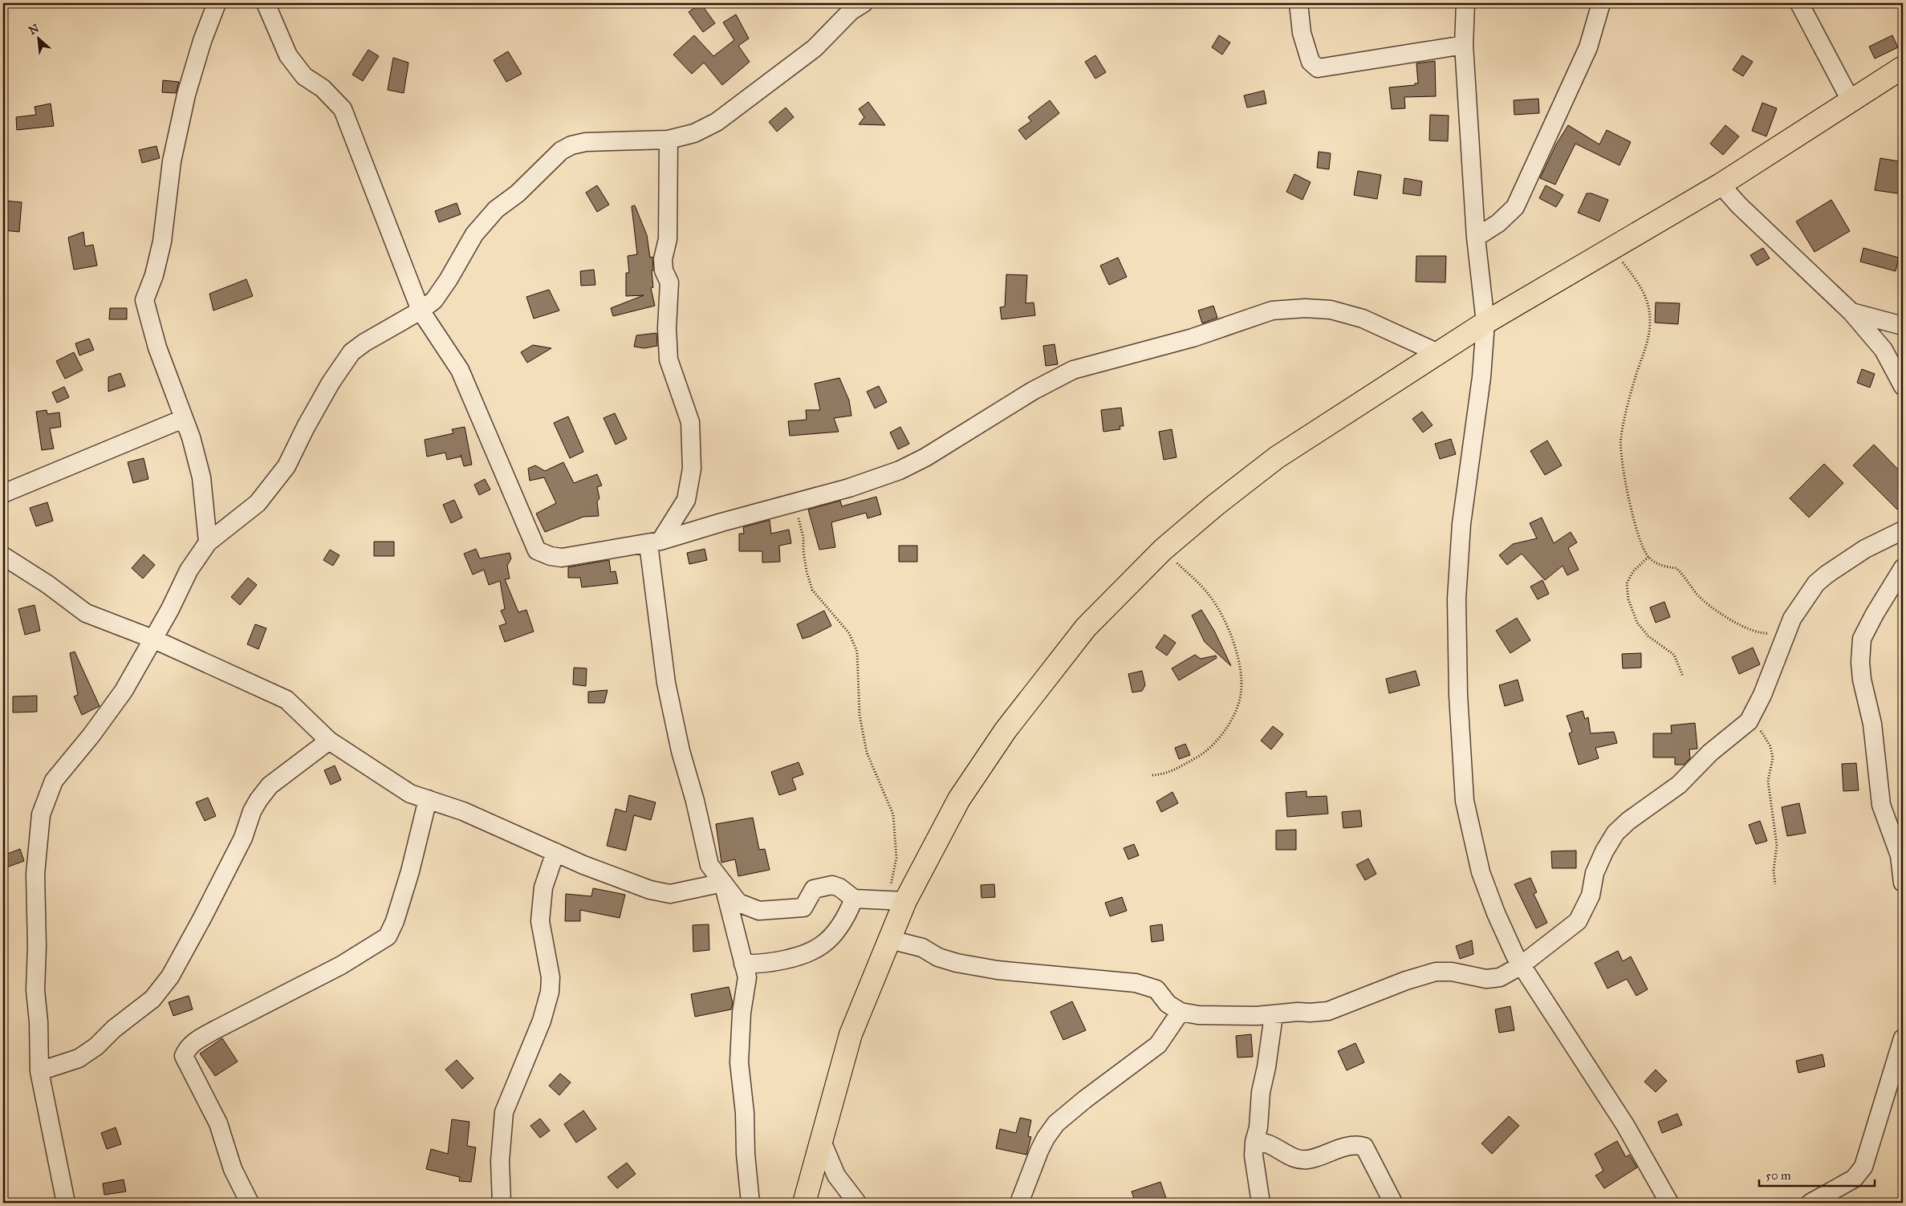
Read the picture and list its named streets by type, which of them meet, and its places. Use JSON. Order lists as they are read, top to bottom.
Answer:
{
  "scale_bar": "50 m",
  "north": "top left"
}
